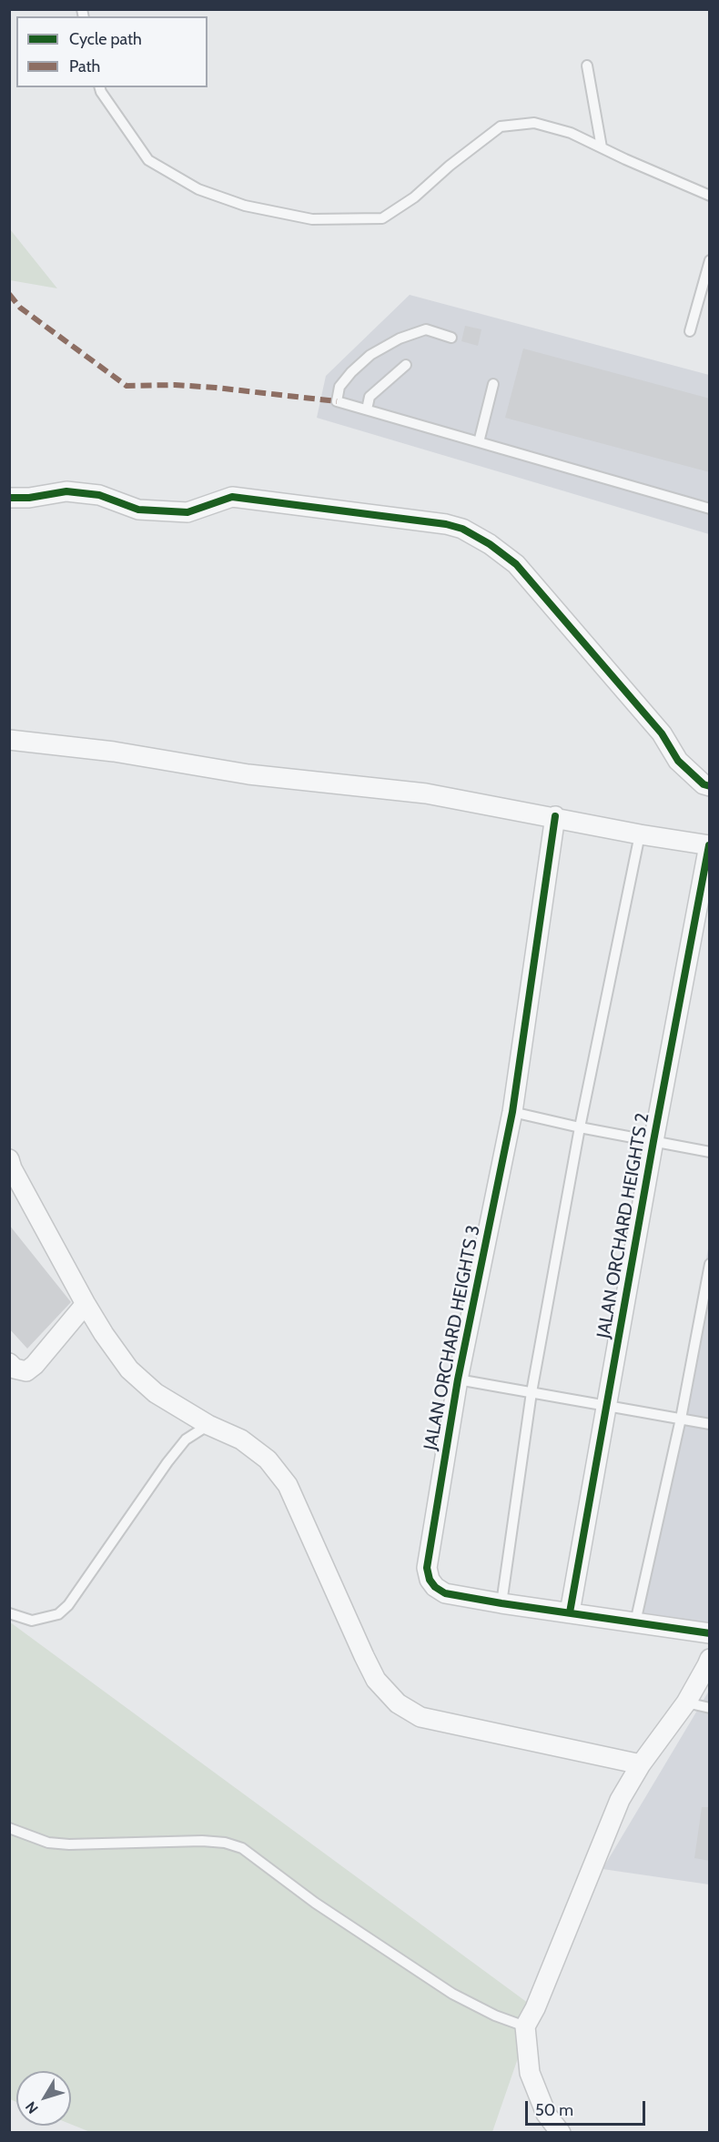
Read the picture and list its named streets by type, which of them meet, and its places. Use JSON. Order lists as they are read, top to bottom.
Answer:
{
  "streets": {
    "street": ["JALAN ORCHARD HEIGHTS 2", "JALAN ORCHARD HEIGHTS 3"]
  },
  "crossings": [
    ["JALAN ORCHARD HEIGHTS 2", "JALAN ORCHARD HEIGHTS 3"]
  ],
  "legend": ["Cycle path", "Path"],
  "scale_bar": "50 m",
  "north": "bottom left"
}
